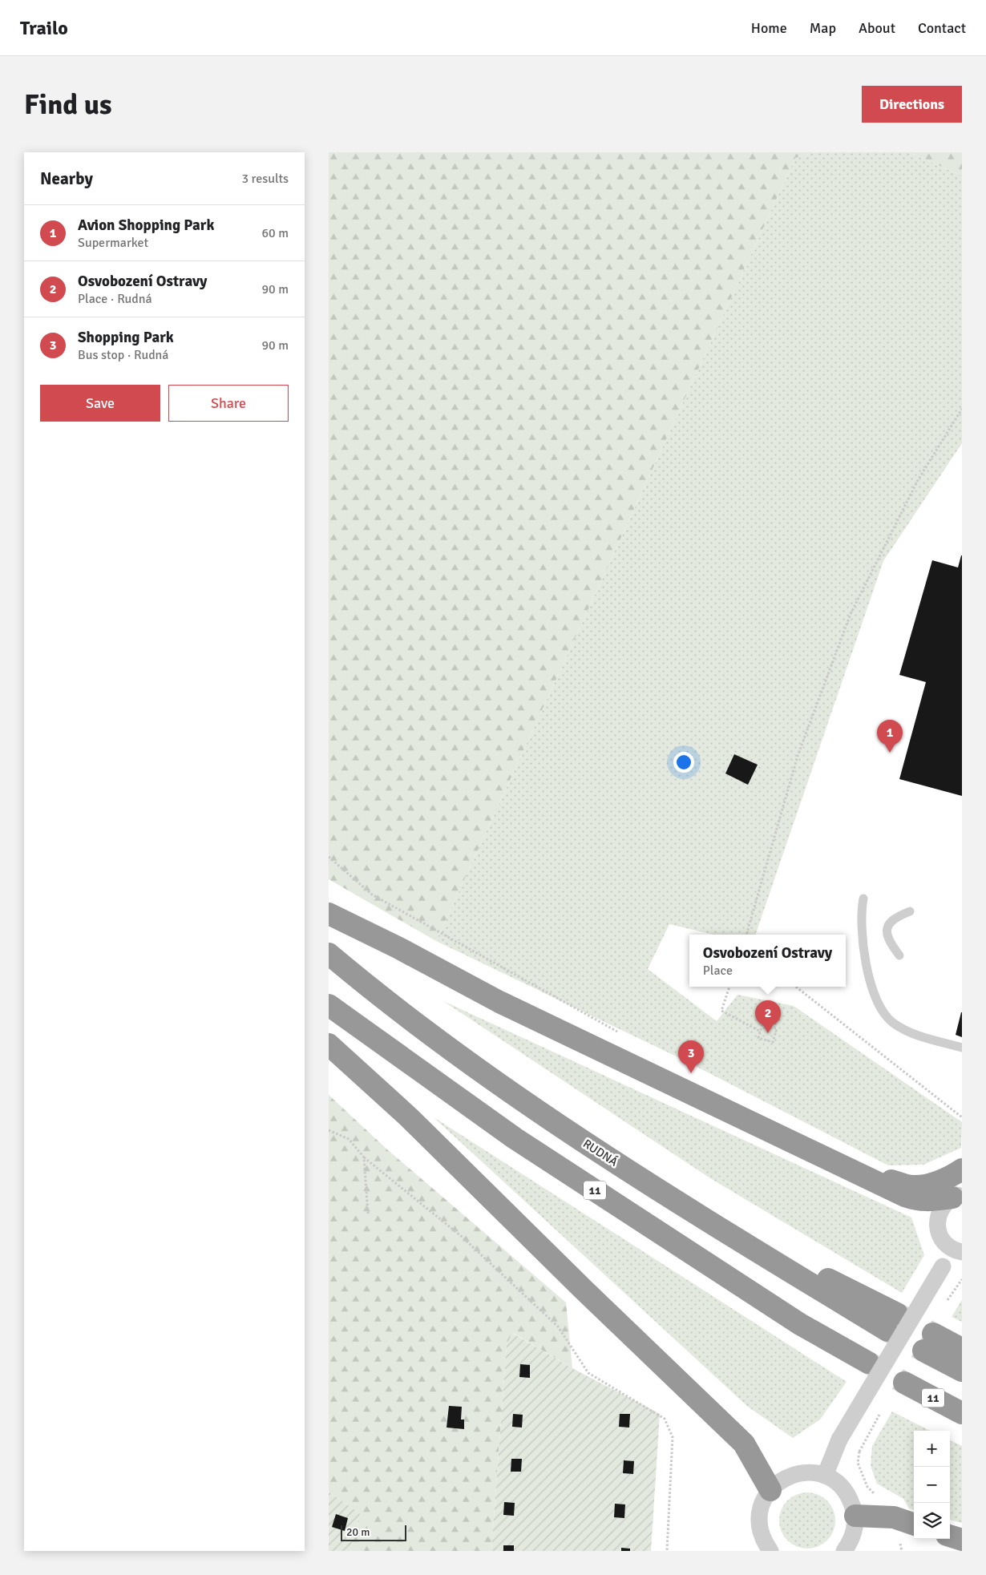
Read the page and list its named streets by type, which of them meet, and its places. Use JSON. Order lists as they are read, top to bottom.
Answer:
{
  "streets": {
    "highway": ["RUDNÁ", "11"]
  },
  "scale_bar": "20 m",
  "page": {
    "header": "Trailo",
    "nav": [
      "Home",
      "Map",
      "About",
      "Contact"
    ],
    "buttons": [
      "Directions",
      ["Save", "Share"]
    ],
    "title": "Find us",
    "heading": ["Nearby", "3 results"],
    "list": [
      {
        "mark": "1",
        "name": "Avion Shopping Park",
        "note": "Supermarket",
        "value": "60 m"
      },
      {
        "mark": "2",
        "name": "Osvobození Ostravy",
        "note": "Place · Rudná",
        "value": "90 m"
      },
      {
        "mark": "3",
        "name": "Shopping Park",
        "note": "Bus stop · Rudná",
        "value": "90 m"
      }
    ],
    "pins": ["1", "2", "3"],
    "popup": ["Osvobození Ostravy", "Place"],
    "map_buttons": ["+", "−"],
    "scale": "20 m"
  }
}
